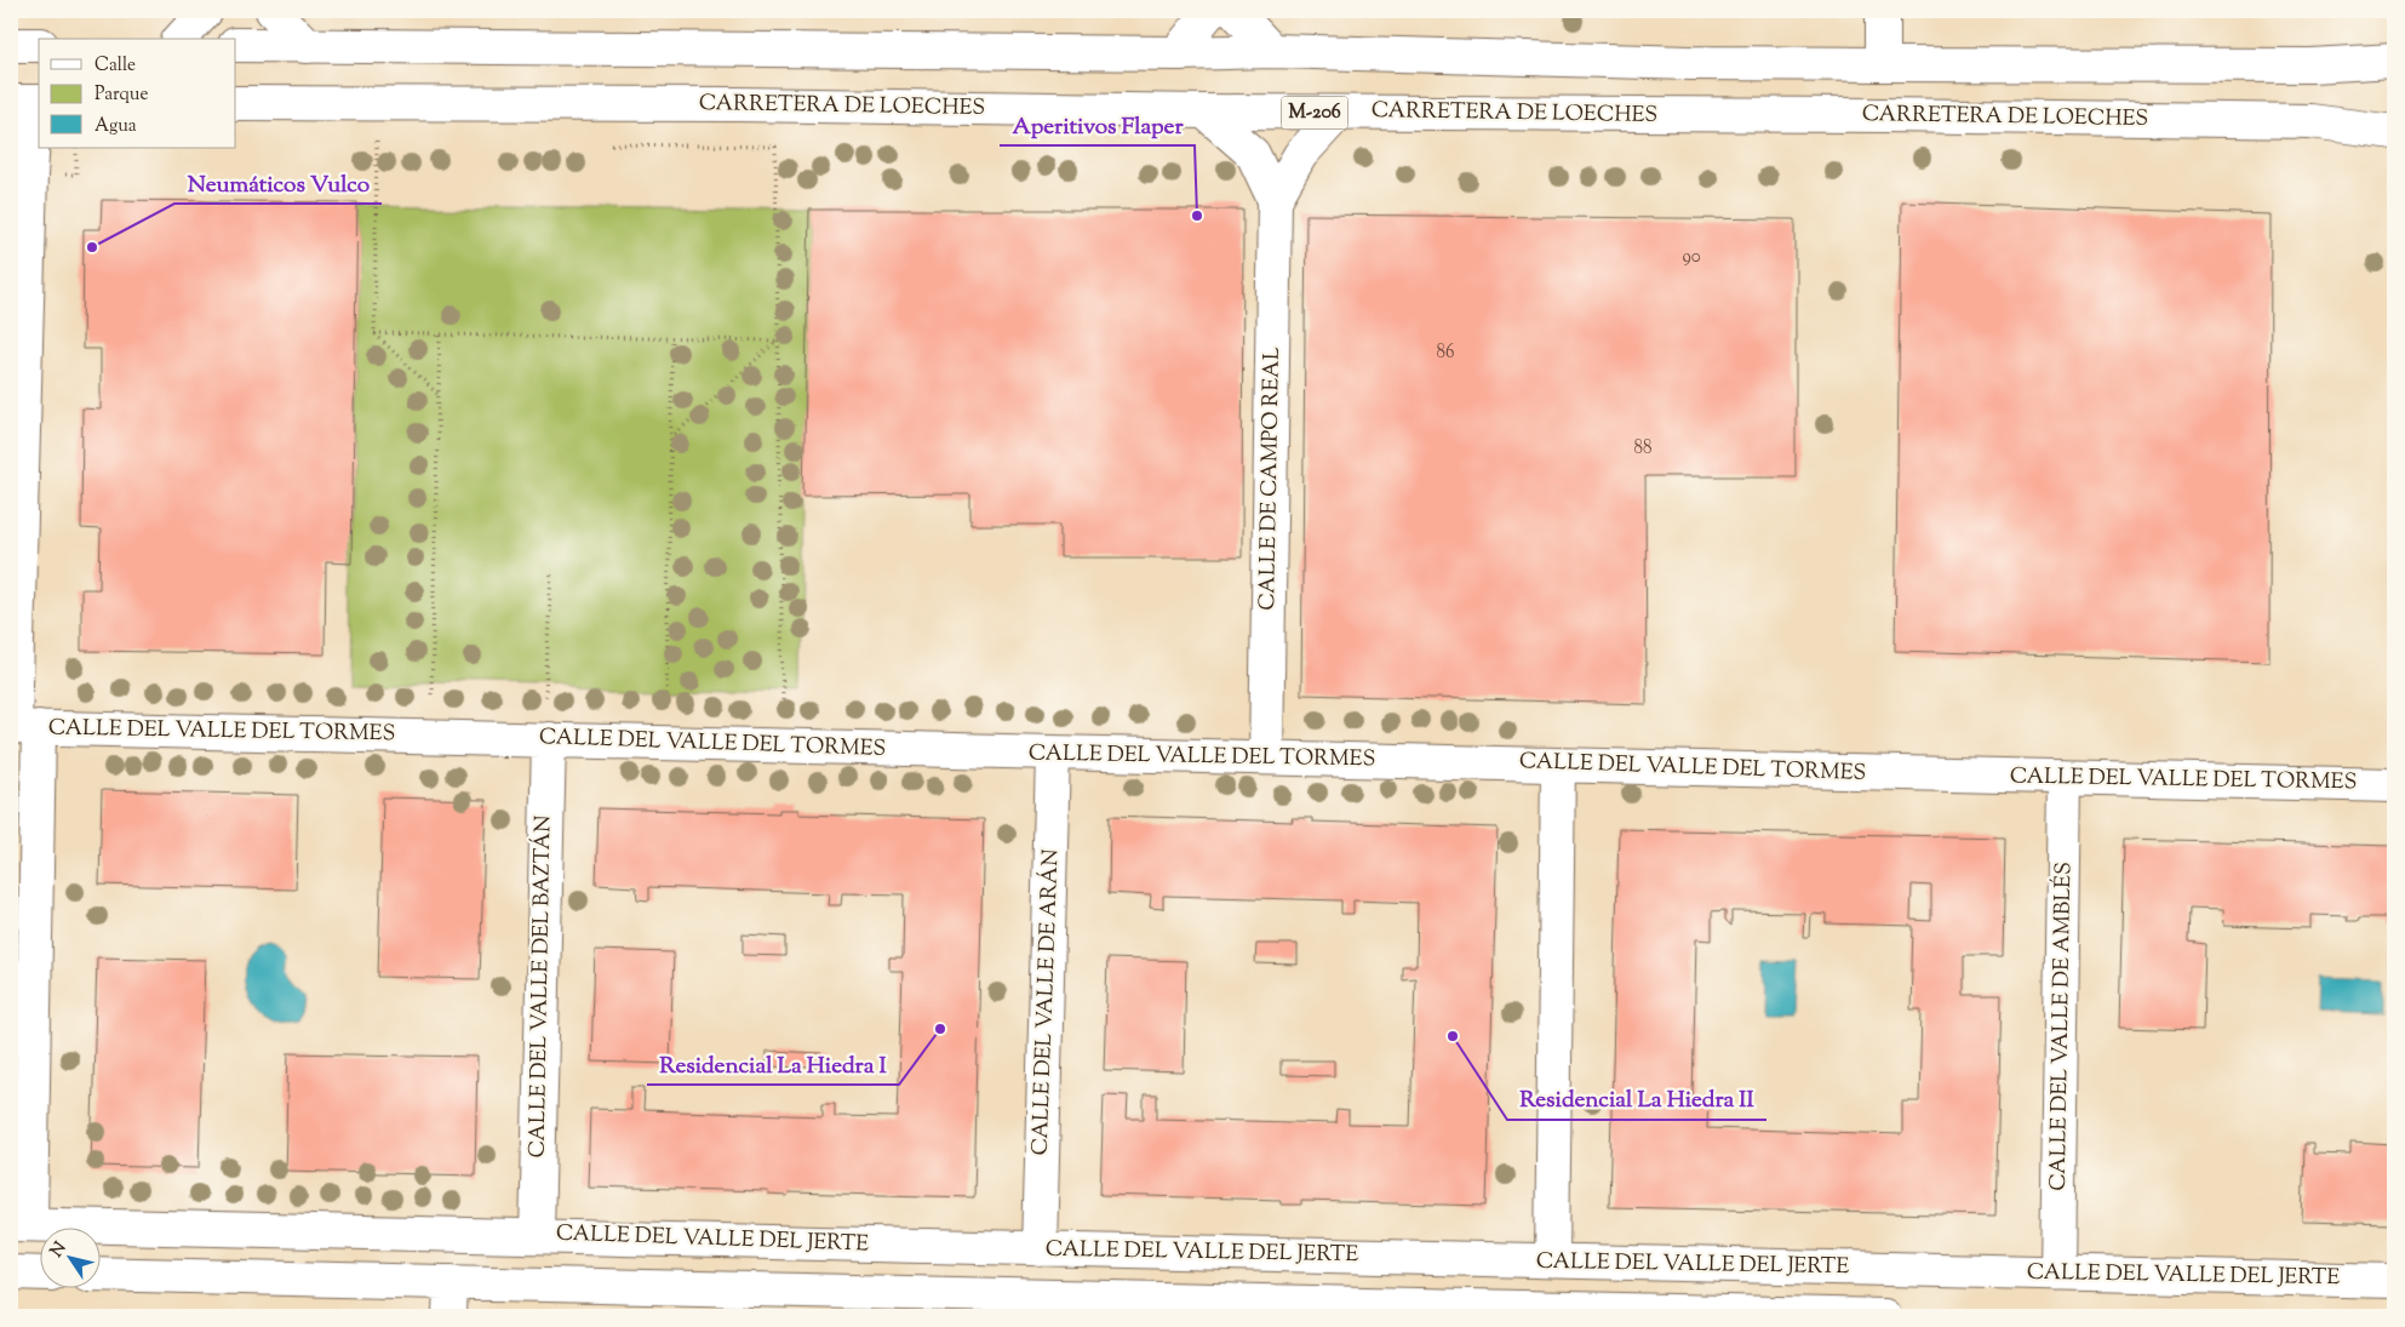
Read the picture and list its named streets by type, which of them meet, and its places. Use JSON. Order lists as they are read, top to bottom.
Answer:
{
  "streets": {
    "street": [
      "CARRETERA DE LOECHES",
      "M-206",
      "CALLE DE CAMPO REAL",
      "CALLE DEL VALLE DEL TORMES",
      "CALLE DEL VALLE DEL BAZTÁN",
      "CALLE DEL VALLE DE ARÁN",
      "CALLE DEL VALLE DE AMBLÉS",
      "CALLE DEL VALLE DEL JERTE"
    ]
  },
  "crossings": [
    ["CARRETERA DE LOECHES", "CALLE DE CAMPO REAL"],
    ["CALLE DE CAMPO REAL", "CALLE DEL VALLE DEL TORMES"],
    ["CALLE DEL VALLE DEL TORMES", "CALLE DEL VALLE DEL BAZTÁN"],
    ["CALLE DEL VALLE DEL TORMES", "CALLE DEL VALLE DE ARÁN"],
    ["CALLE DEL VALLE DEL TORMES", "CALLE DEL VALLE DE AMBLÉS"],
    ["CALLE DEL VALLE DEL BAZTÁN", "CALLE DEL VALLE DEL JERTE"],
    ["CALLE DEL VALLE DE ARÁN", "CALLE DEL VALLE DEL JERTE"],
    ["CALLE DEL VALLE DE AMBLÉS", "CALLE DEL VALLE DEL JERTE"]
  ],
  "places": [
    "Aperitivos Flaper",
    "Neumáticos Vulco",
    "Residencial La Hiedra I",
    "Residencial La Hiedra II"
  ],
  "house_numbers": ["90", "86", "88"],
  "legend": ["Calle", "Parque", "Agua"],
  "north": "top left"
}
